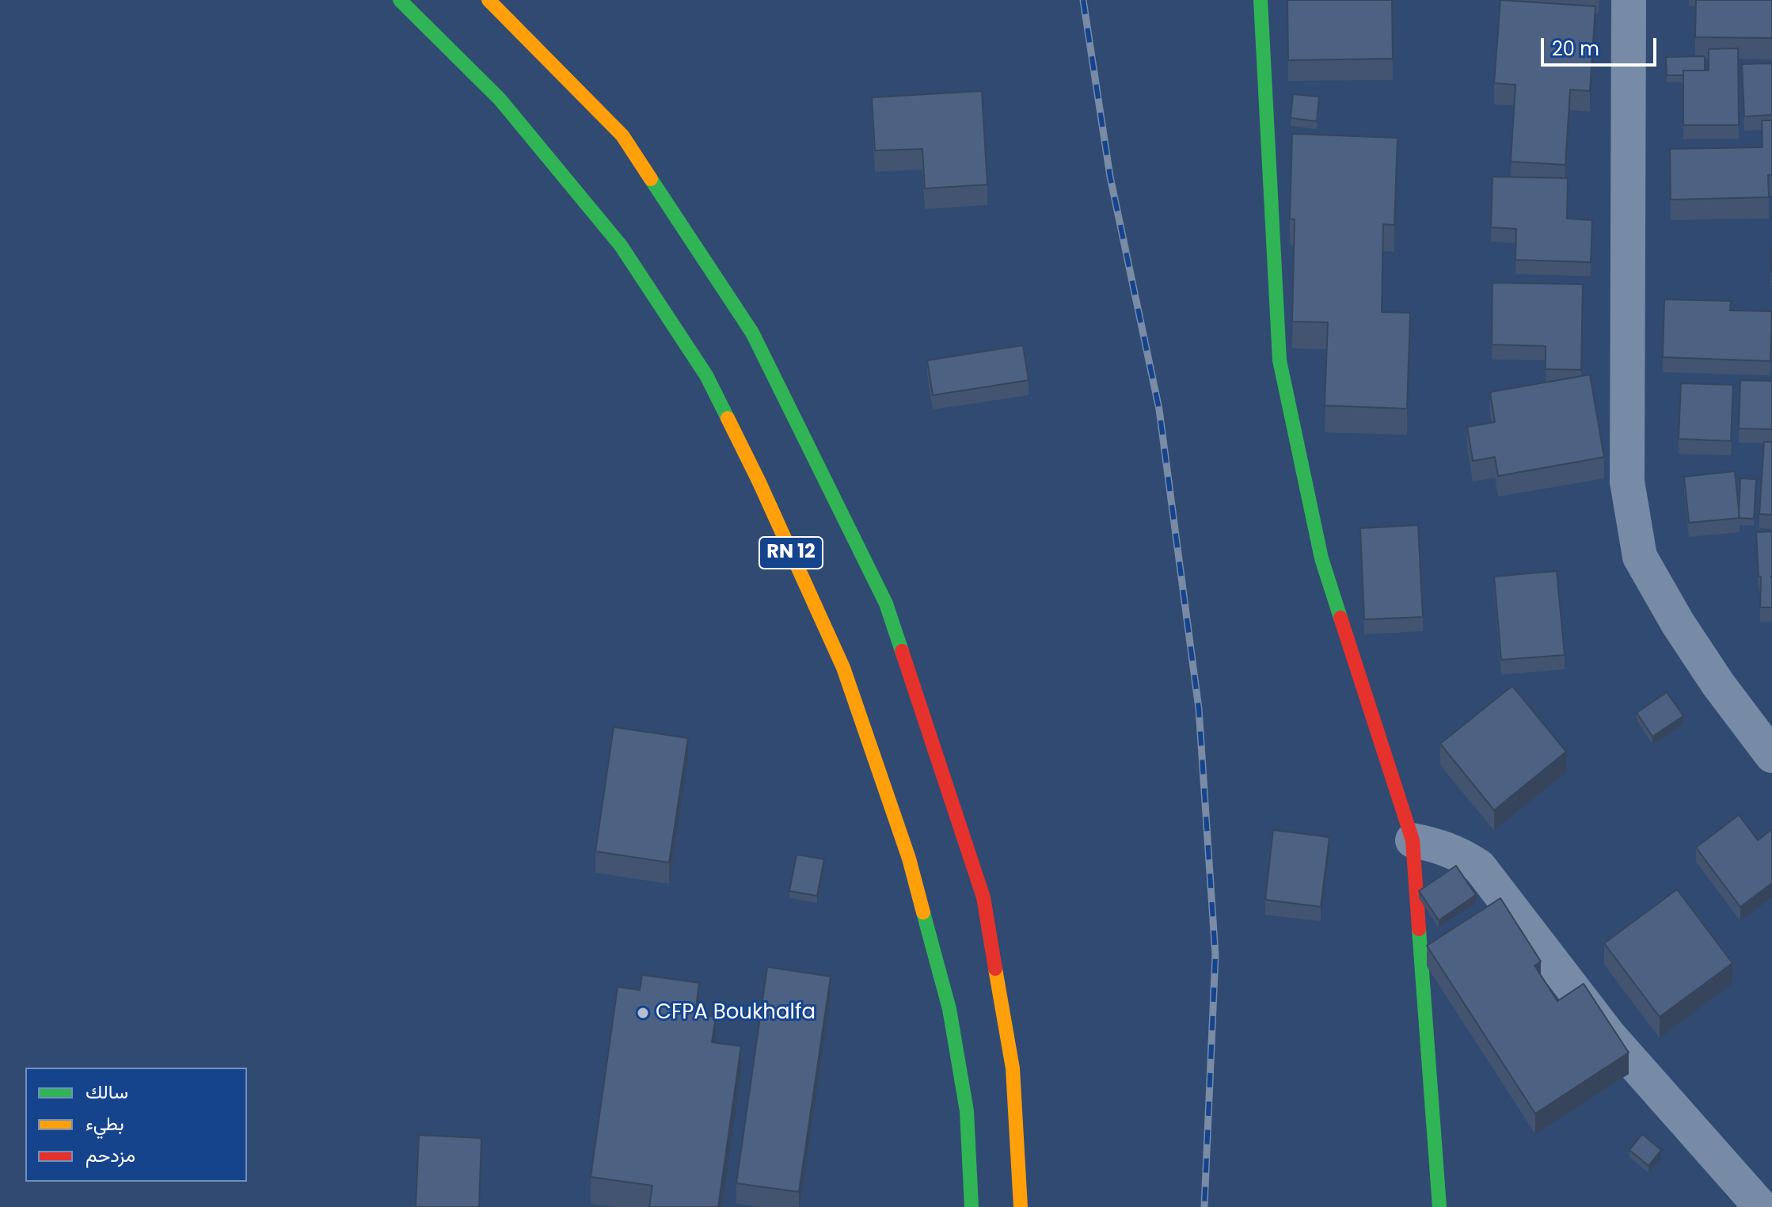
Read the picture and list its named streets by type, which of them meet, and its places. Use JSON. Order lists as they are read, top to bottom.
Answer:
{
  "streets": {
    "main road": ["RN 12"]
  },
  "places": ["CFPA Boukhalfa"],
  "legend": ["سالك", "بطيء", "مزدحم"],
  "scale_bar": "20 m"
}
